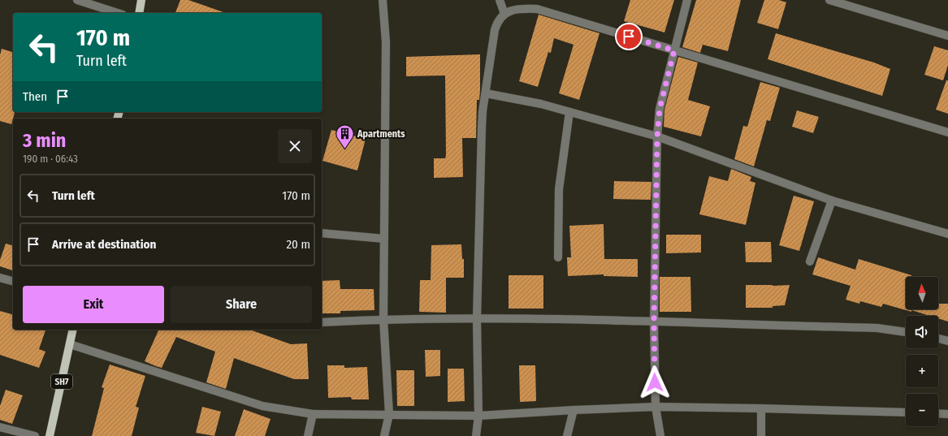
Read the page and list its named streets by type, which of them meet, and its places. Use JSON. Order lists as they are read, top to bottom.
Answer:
{
  "streets": {
    "main road": ["SH7"]
  },
  "places": {
    "building": ["Apartments"]
  },
  "north": "top",
  "page": {
    "turn": ["170 m", "Turn left"],
    "then": "Then",
    "heading": ["3 min", "190 m · 06:43"],
    "list": [
      {
        "name": "Turn left",
        "value": "170 m"
      },
      {
        "name": "Arrive at destination",
        "value": "20 m"
      }
    ],
    "map_buttons": ["+", "−"],
    "buttons": ["Exit", "Share"]
  }
}
